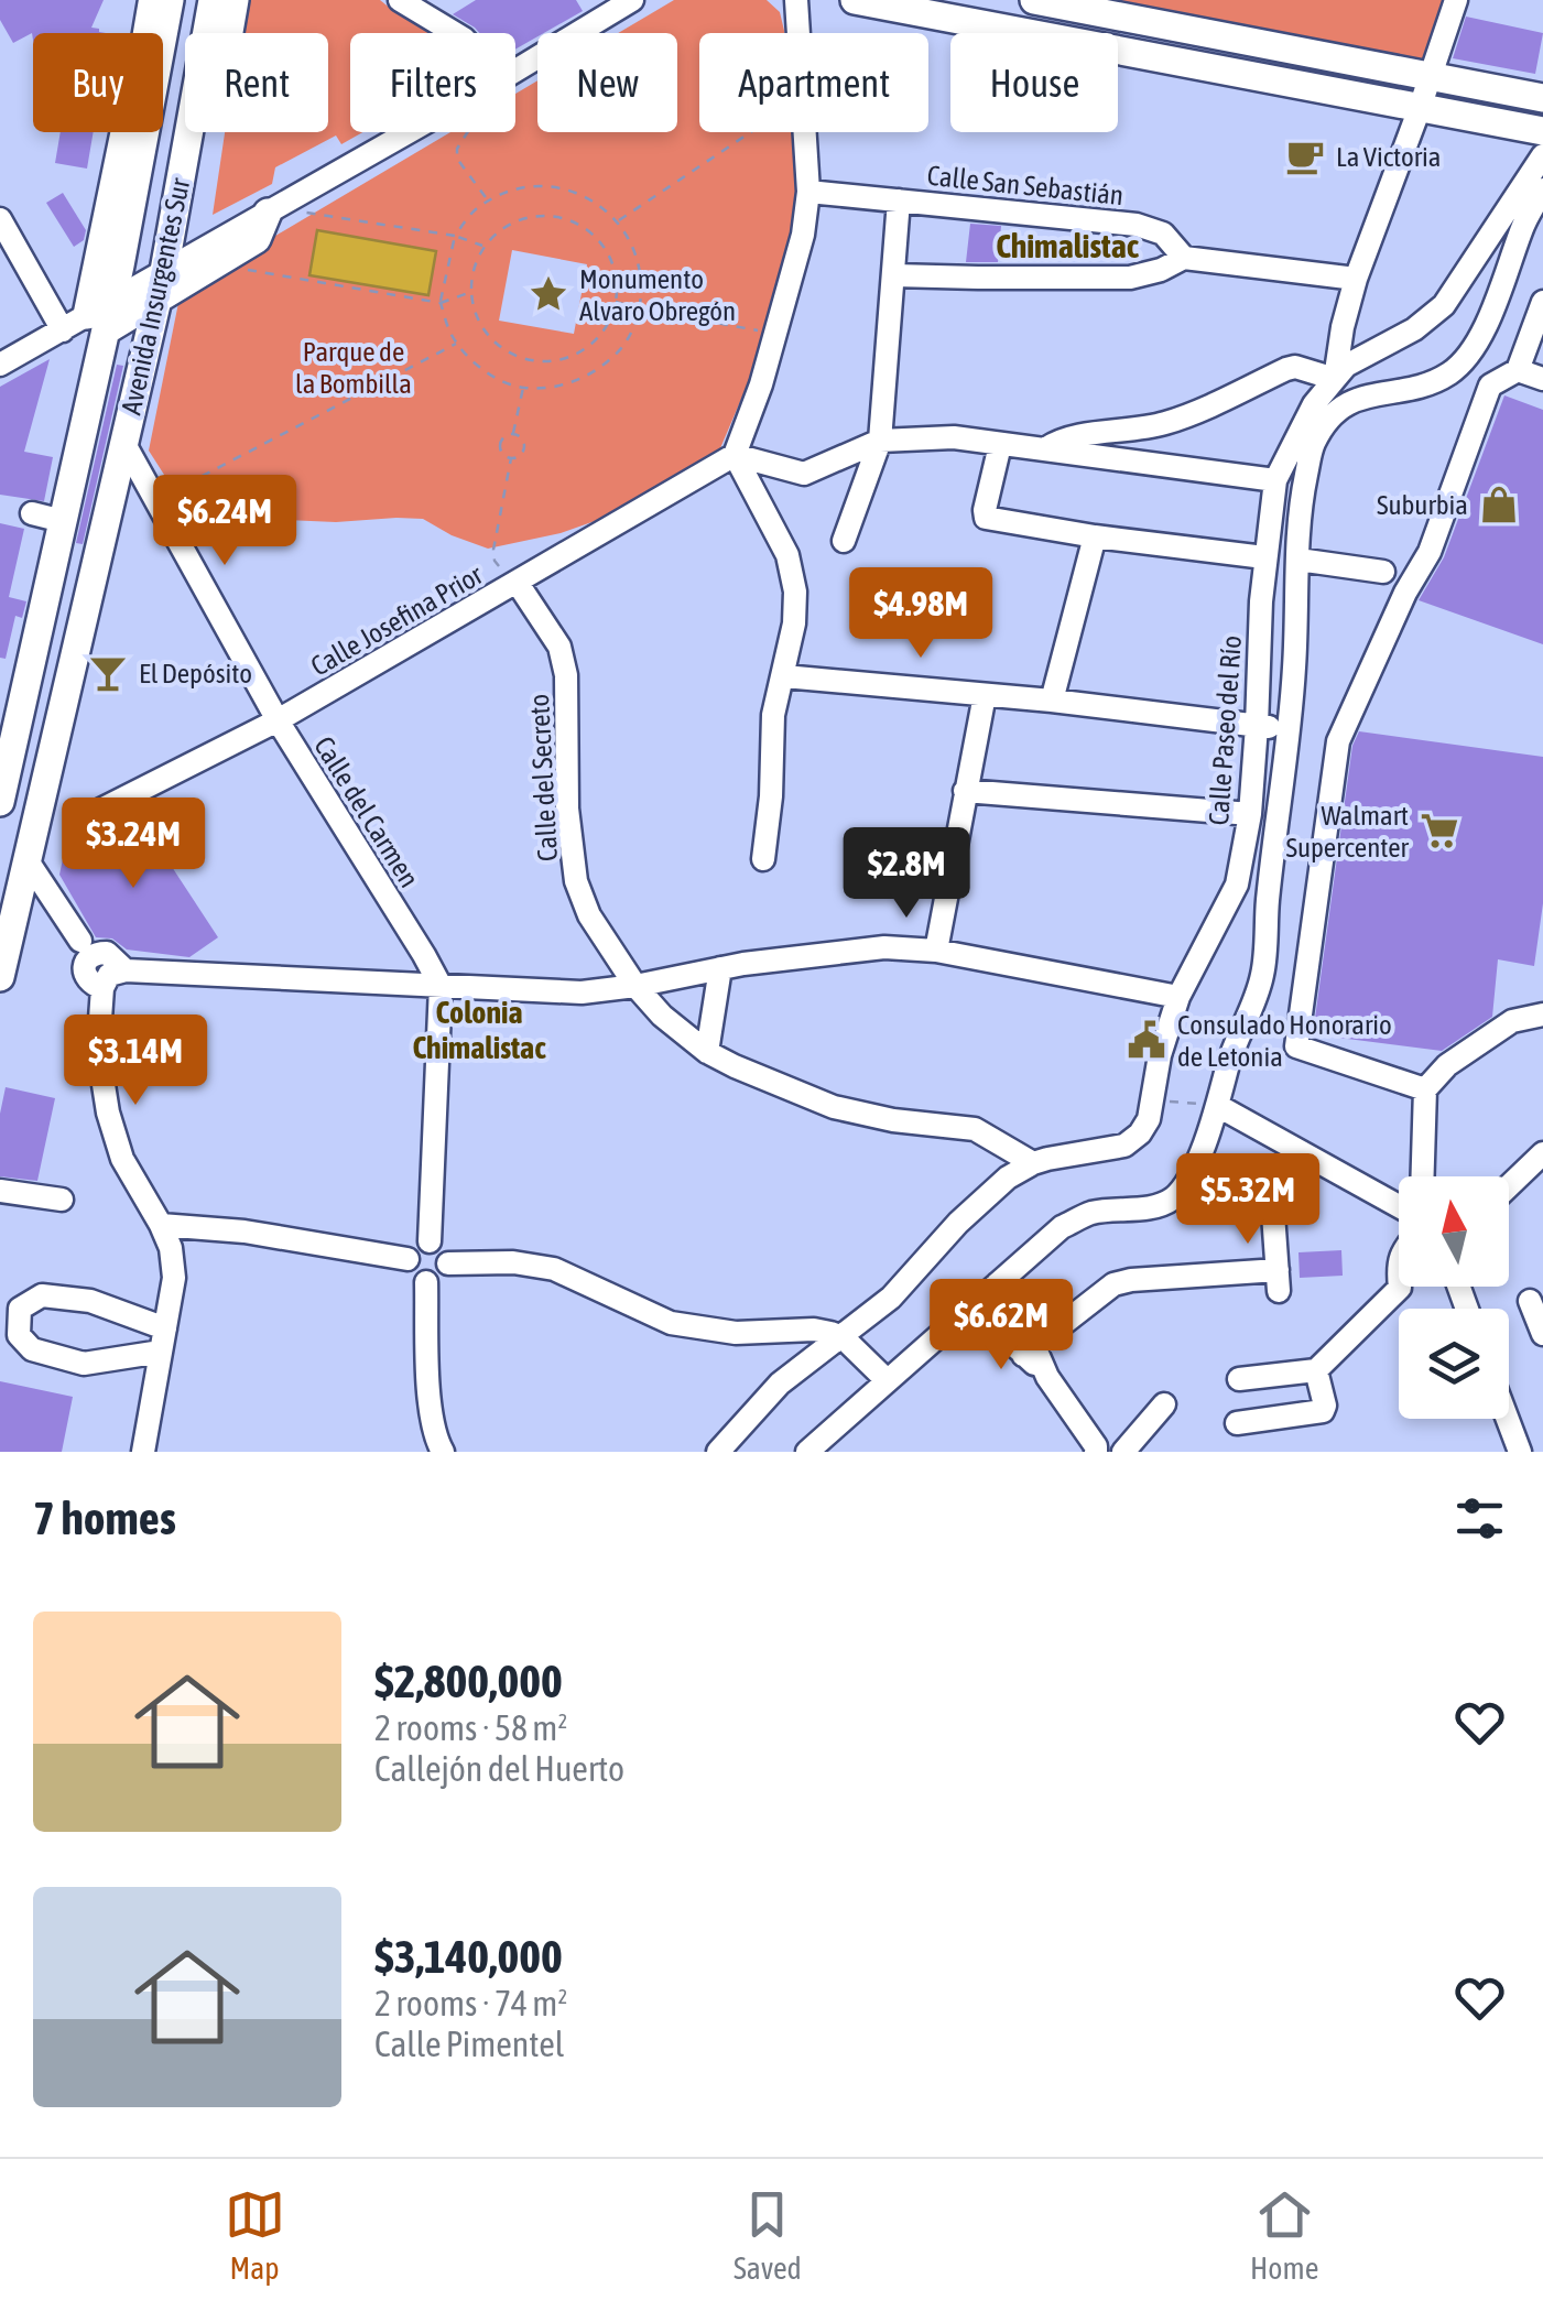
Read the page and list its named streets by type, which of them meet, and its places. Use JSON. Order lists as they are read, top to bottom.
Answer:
{
  "streets": {
    "main road": ["Avenida Insurgentes Sur"],
    "street": [
      "Calle San Sebastián",
      "Calle Josefina Prior",
      "Calle Paseo del Río",
      "Calle del Secreto",
      "Calle del Carmen"
    ]
  },
  "crossings": [
    ["Avenida Insurgentes Sur", "Calle del Carmen"],
    ["Calle Josefina Prior", "Calle del Secreto"],
    ["Calle Josefina Prior", "Calle del Carmen"],
    ["Calle Paseo del Río", "Calle del Secreto"]
  ],
  "districts": ["Chimalistac", "Colonia Chimalistac"],
  "parks": ["Parque de la Bombilla"],
  "places": {
    "cafe": ["La Victoria"],
    "place": ["Monumento Alvaro Obregón"],
    "shop": ["Suburbia"],
    "bar": ["El Depósito"],
    "supermarket": ["Walmart Supercenter"],
    "public building": ["Consulado Honorario de Letonia"]
  },
  "north": "top",
  "page": {
    "chip": [
      "Buy",
      "Rent",
      "Filters",
      "New",
      "Apartment",
      "House"
    ],
    "price": [
      "$6.24M",
      "$4.98M",
      "$3.24M",
      "$2.8M",
      "$3.14M",
      "$5.32M",
      "$6.62M"
    ],
    "heading": "7 homes",
    "list": [
      {
        "name": "$2,800,000",
        "note": "2 rooms · 58 m² · Callejón del Huerto"
      },
      {
        "name": "$3,140,000",
        "note": "2 rooms · 74 m² · Calle Pimentel"
      }
    ],
    "tabs": ["Map", "Saved", "Home"]
  }
}
